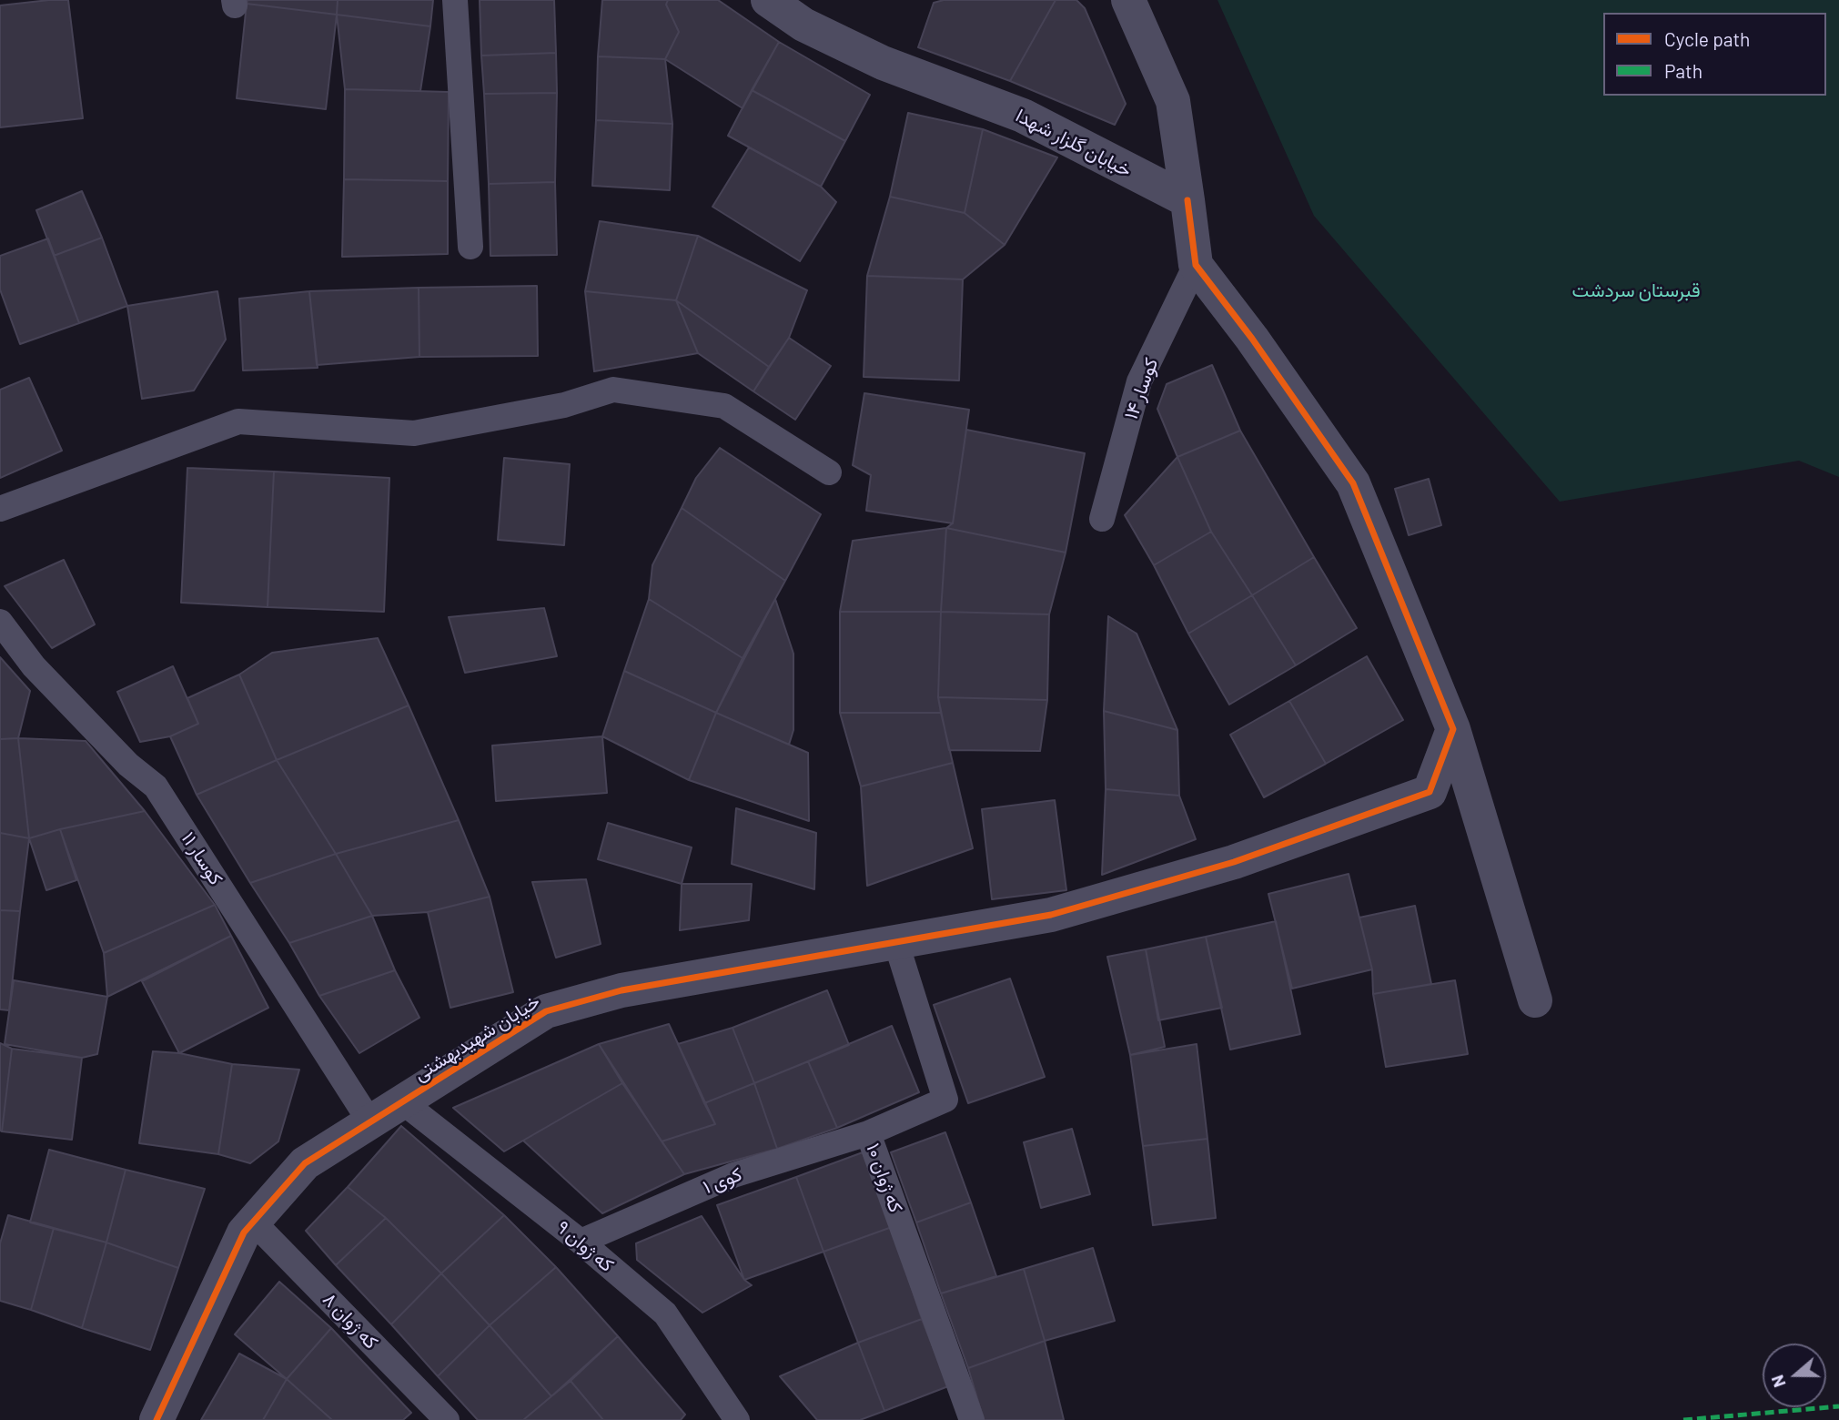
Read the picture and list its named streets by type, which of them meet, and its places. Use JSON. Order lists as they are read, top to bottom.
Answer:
{
  "streets": {
    "street": ["خیابان گلزار شهدا", "خیابان شهیدبهشتی"],
    "lane": [
      "کوسار ۱۴",
      "کوسار ۱۱",
      "که ژوان ۱۰",
      "کوی ۱",
      "که ژوان ۹",
      "که ژوان ۸"
    ]
  },
  "crossings": [
    ["کوسار ۱۱", "خیابان شهیدبهشتی"],
    ["خیابان شهیدبهشتی", "که ژوان ۱۰"],
    ["خیابان شهیدبهشتی", "که ژوان ۹"],
    ["خیابان شهیدبهشتی", "که ژوان ۸"],
    ["که ژوان ۱۰", "کوی ۱"],
    ["کوی ۱", "که ژوان ۹"]
  ],
  "parks": ["قبرستان سردشت"],
  "legend": ["Cycle path", "Path"],
  "north": "left"
}
